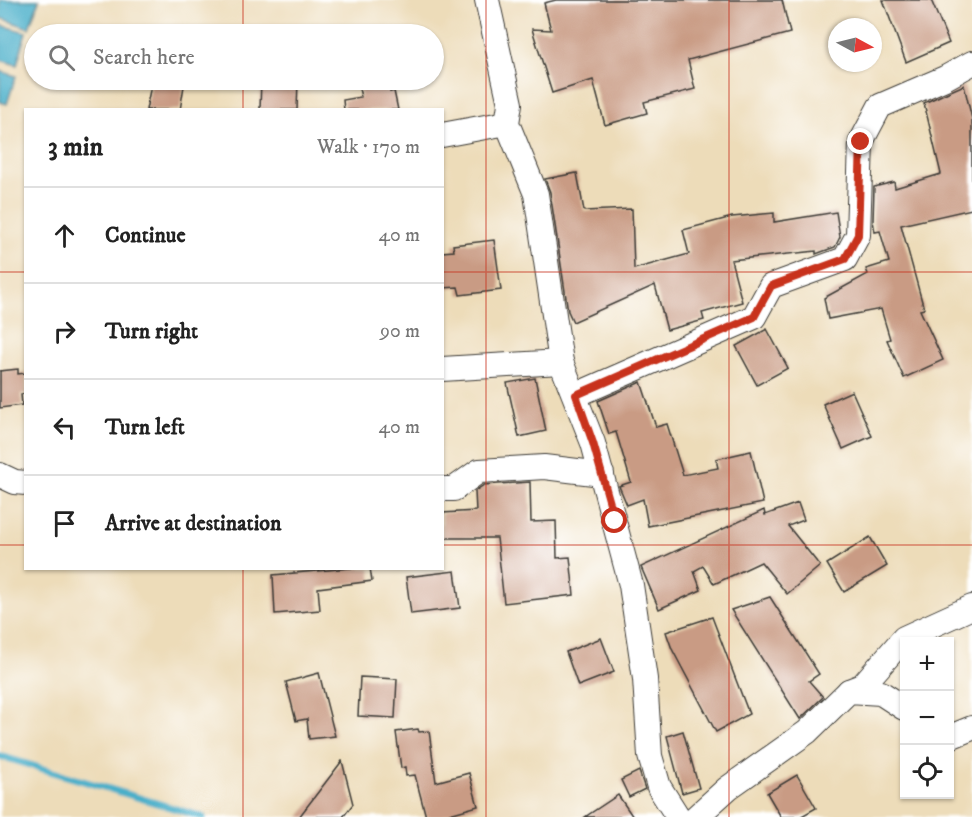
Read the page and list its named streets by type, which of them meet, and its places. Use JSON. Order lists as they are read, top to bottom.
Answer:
{
  "north": "right",
  "page": {
    "search": "Search here",
    "heading": ["3 min", "Walk · 170 m"],
    "list": [
      ["Continue", "40 m"],
      ["Turn right", "90 m"],
      ["Turn left", "40 m"],
      "Arrive at destination"
    ],
    "map_buttons": ["+", "−"]
  }
}
